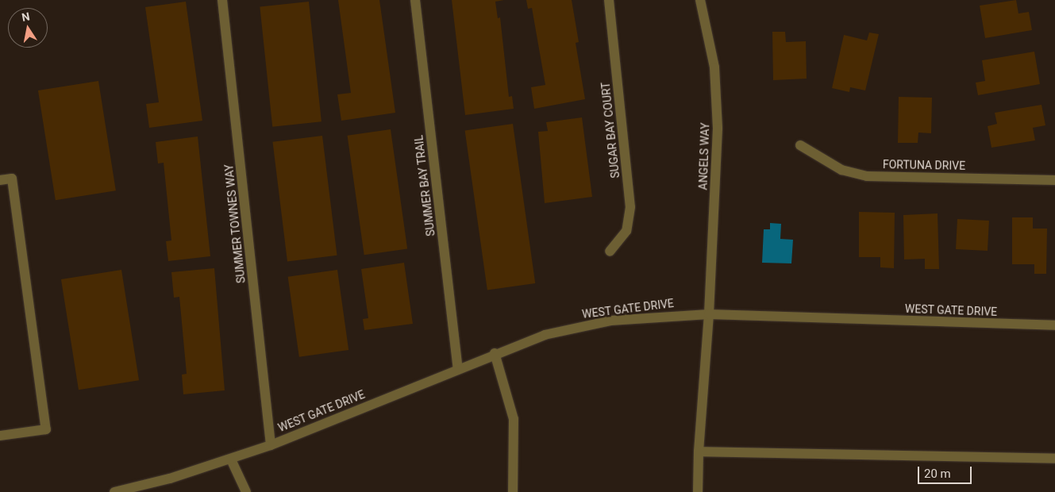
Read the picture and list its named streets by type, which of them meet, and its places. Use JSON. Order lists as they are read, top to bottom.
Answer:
{
  "streets": {
    "street": [
      "SUGAR BAY COURT",
      "ANGELS WAY",
      "FORTUNA DRIVE",
      "SUMMER BAY TRAIL",
      "SUMMER TOWNES WAY",
      "WEST GATE DRIVE"
    ]
  },
  "crossings": [
    ["ANGELS WAY", "WEST GATE DRIVE"],
    ["SUMMER BAY TRAIL", "WEST GATE DRIVE"],
    ["SUMMER TOWNES WAY", "WEST GATE DRIVE"]
  ],
  "scale_bar": "20 m",
  "north": "top"
}
